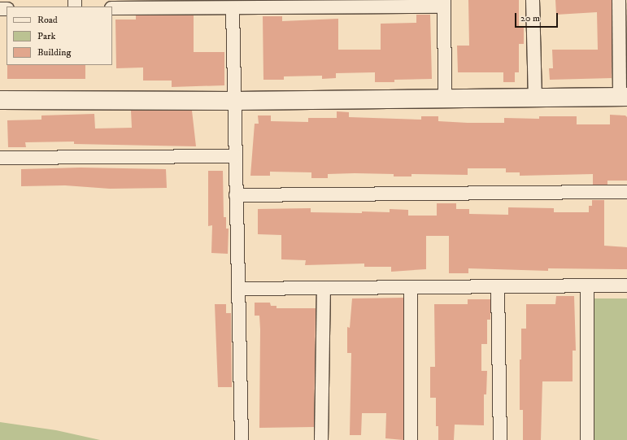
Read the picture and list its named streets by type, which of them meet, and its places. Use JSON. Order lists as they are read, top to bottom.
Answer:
{
  "legend": ["Road", "Park", "Building"],
  "scale_bar": "20 m"
}
